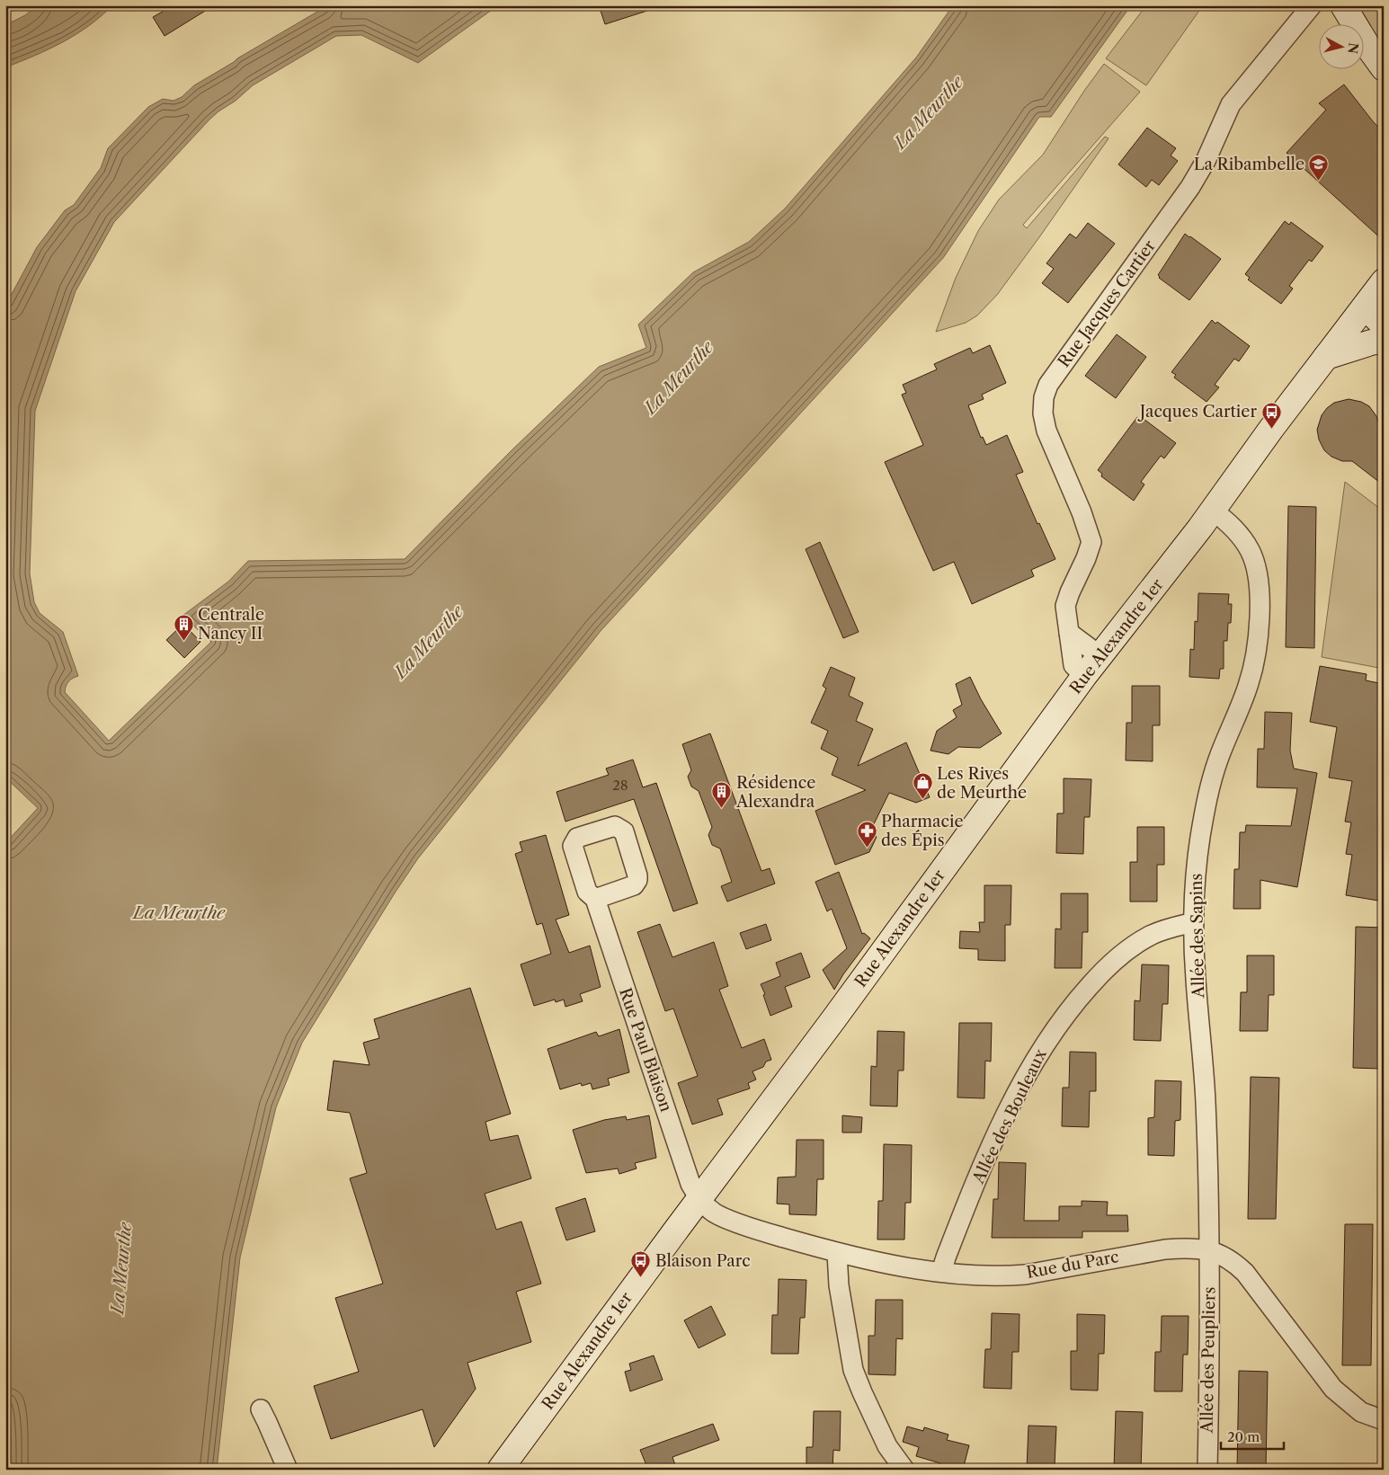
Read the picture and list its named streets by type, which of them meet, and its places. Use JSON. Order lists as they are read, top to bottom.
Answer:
{
  "streets": {
    "main road": ["Rue Alexandre 1er"],
    "street": [
      "Rue Jacques Cartier",
      "Allée des Sapins",
      "Rue Paul Blaison",
      "Allée des Bouleaux",
      "Rue du Parc",
      "Allée des Peupliers"
    ]
  },
  "crossings": [
    ["Rue Jacques Cartier", "Rue Alexandre 1er"],
    ["Rue Alexandre 1er", "Allée des Sapins"],
    ["Rue Alexandre 1er", "Rue Paul Blaison"],
    ["Rue Alexandre 1er", "Rue du Parc"],
    ["Allée des Sapins", "Allée des Bouleaux"],
    ["Allée des Sapins", "Rue du Parc"],
    ["Allée des Sapins", "Allée des Peupliers"],
    ["Rue Paul Blaison", "Rue du Parc"],
    ["Allée des Bouleaux", "Rue du Parc"],
    ["Rue du Parc", "Allée des Peupliers"]
  ],
  "water": ["La Meurthe"],
  "places": {
    "school or university": ["La Ribambelle"],
    "bus stop": ["Jacques Cartier", "Blaison Parc"],
    "building": ["Centrale Nancy II", "Résidence Alexandra"],
    "shop": ["Les Rives de Meurthe"],
    "pharmacy": ["Pharmacie des Épis"]
  },
  "house_numbers": ["28"],
  "scale_bar": "20 m",
  "north": "right"
}
